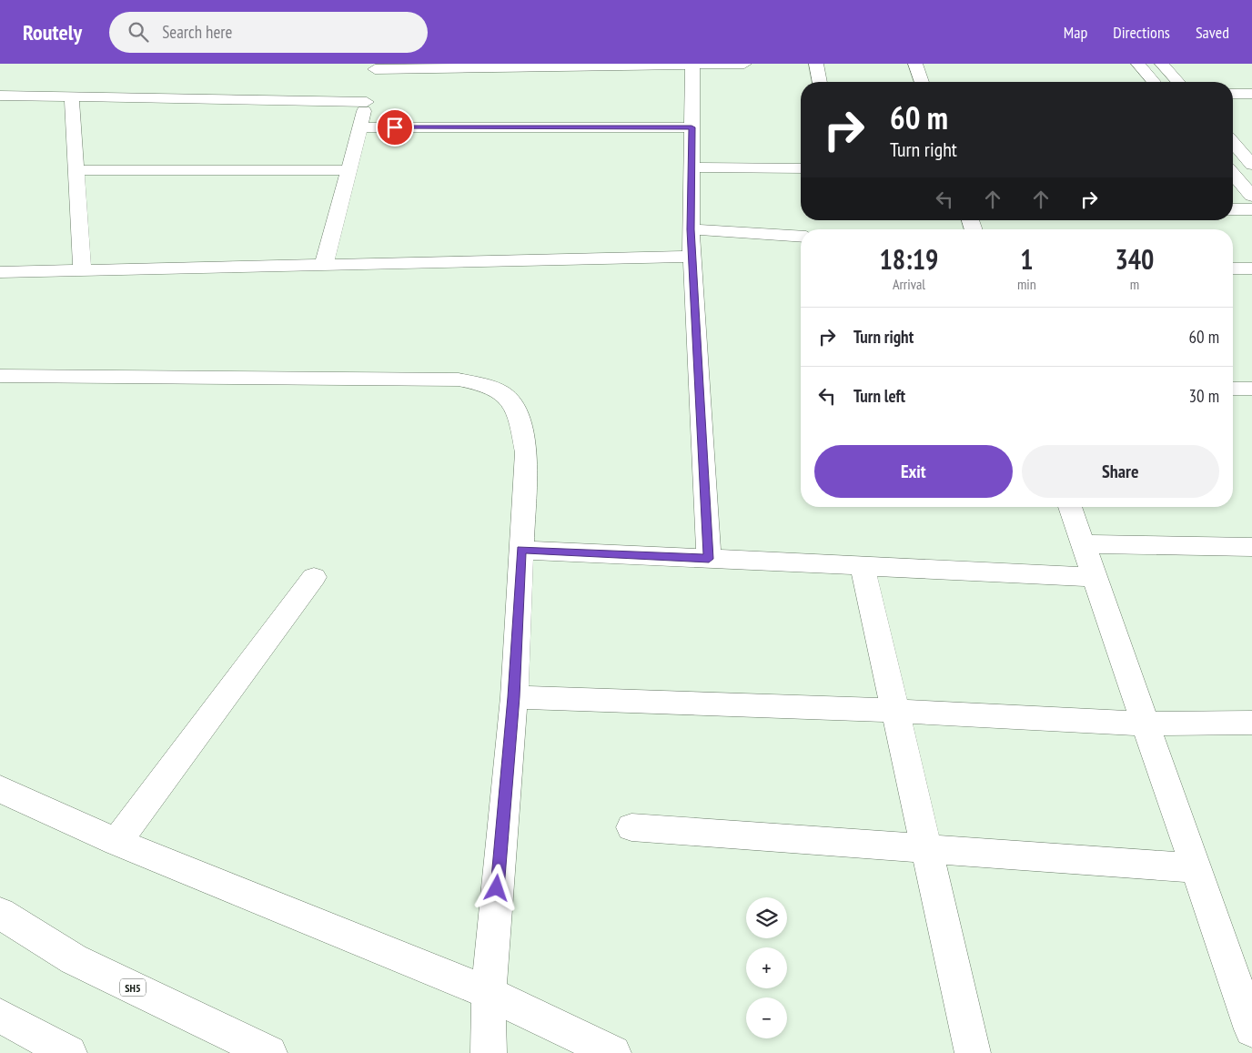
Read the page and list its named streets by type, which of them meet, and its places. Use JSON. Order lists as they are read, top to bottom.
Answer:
{
  "streets": {
    "street": ["SH5"]
  },
  "page": {
    "header": "Routely",
    "search": "Search here",
    "nav": ["Map", "Directions", "Saved"],
    "turn": ["60 m", "Turn right"],
    "eta": [
      "18:19",
      "Arrival",
      "1",
      "min",
      "340",
      "m"
    ],
    "list": [
      {
        "name": "Turn right",
        "value": "60 m"
      },
      {
        "name": "Turn left",
        "value": "30 m"
      }
    ],
    "buttons": ["Exit", "Share"],
    "map_buttons": ["+", "−"]
  }
}
